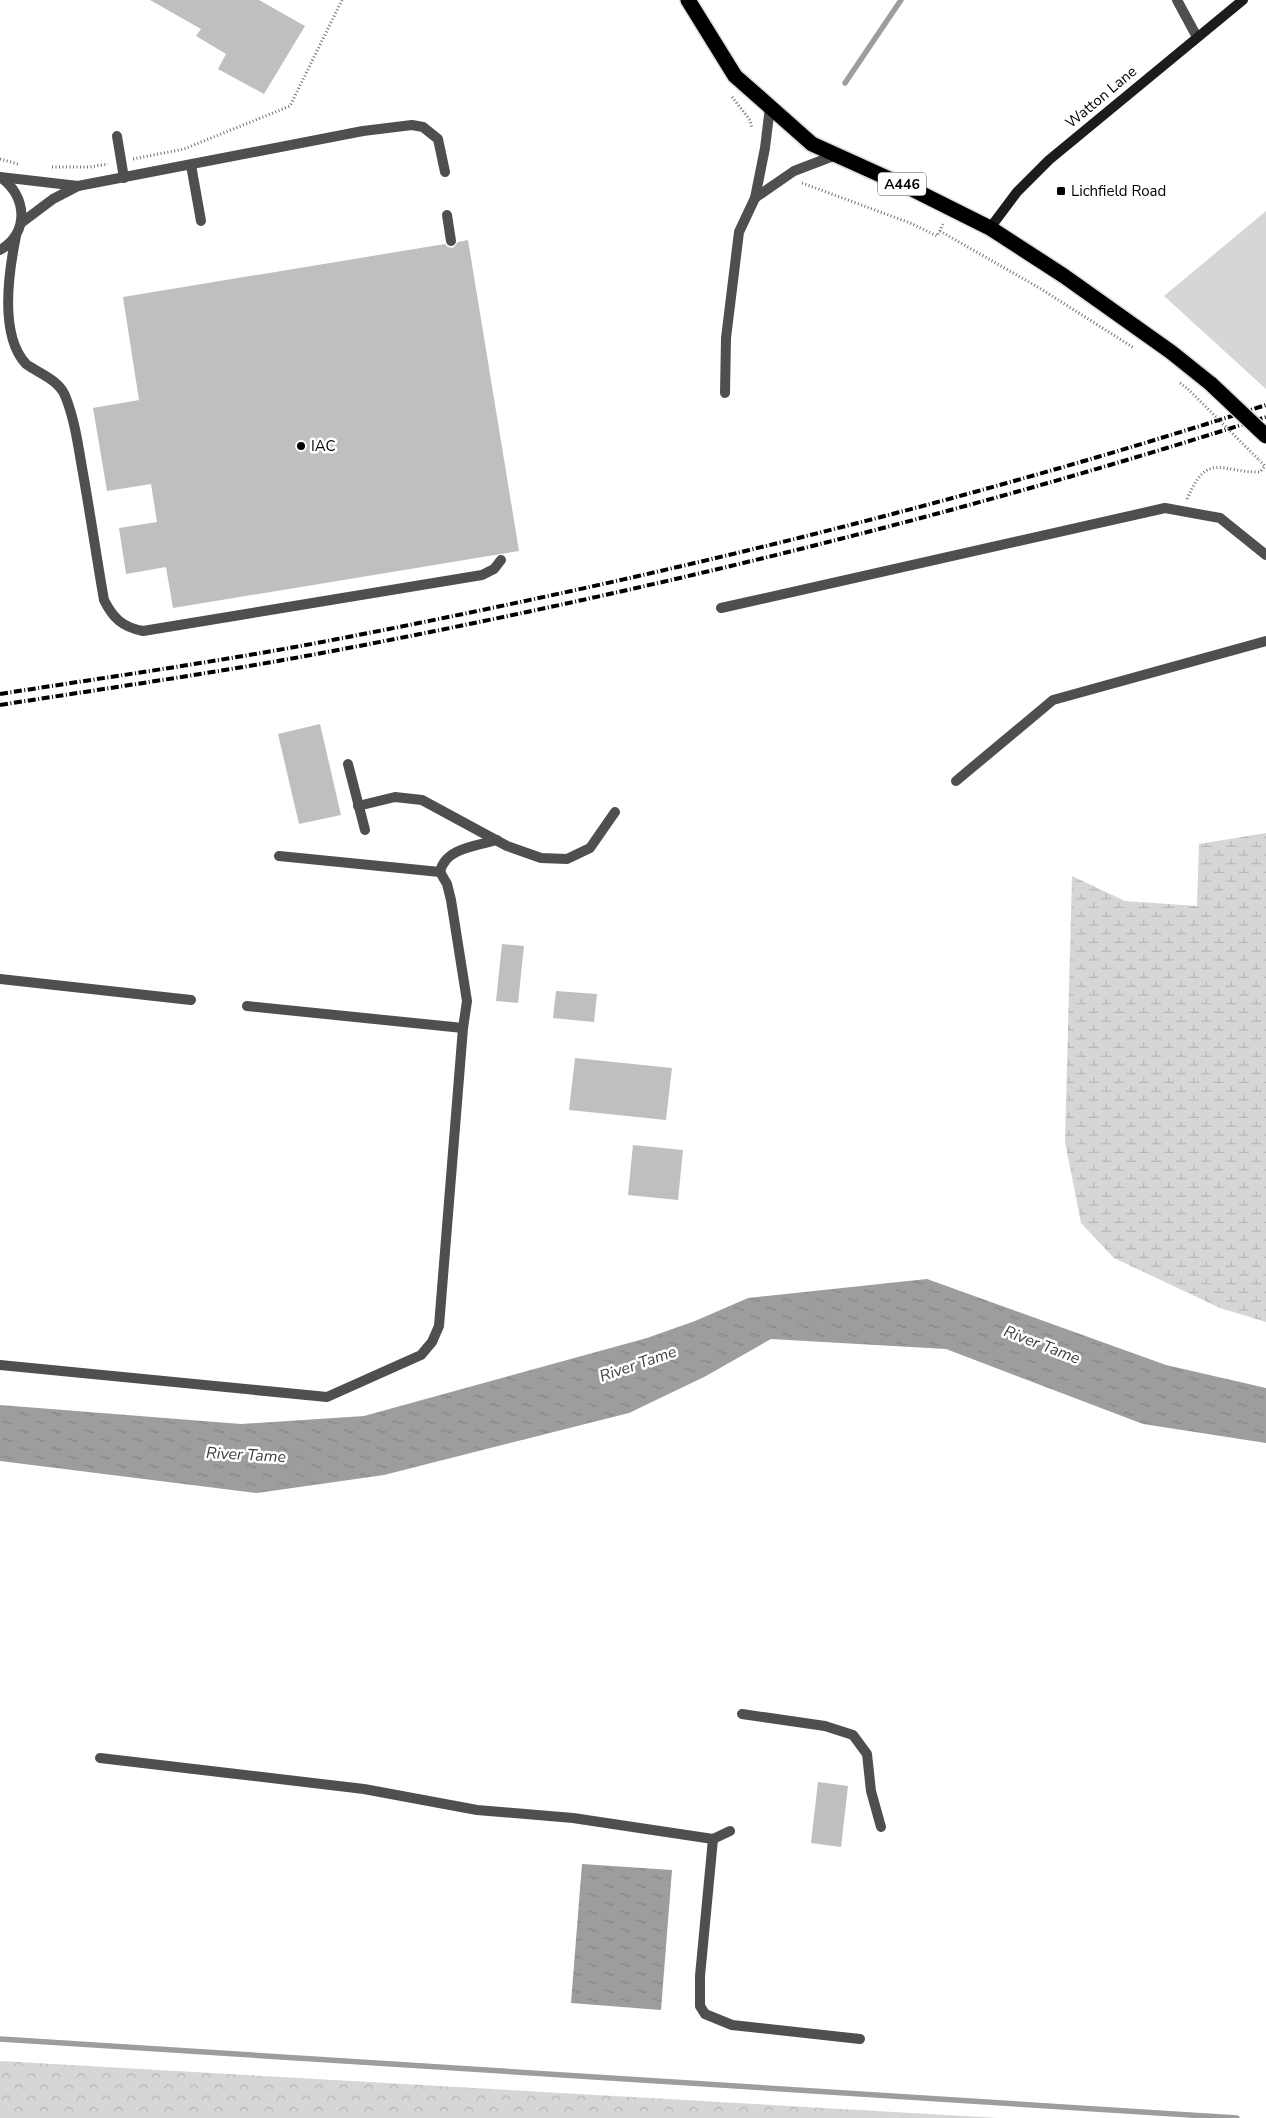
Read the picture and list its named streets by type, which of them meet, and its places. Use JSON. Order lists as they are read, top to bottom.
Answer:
{
  "streets": {
    "highway": ["A446"],
    "main road": ["Watton Lane"]
  },
  "crossings": [
    ["Watton Lane", "A446"]
  ],
  "water": ["River Tame"],
  "places": {
    "transit": ["Lichfield Road"],
    "other": ["IAC"]
  }
}
